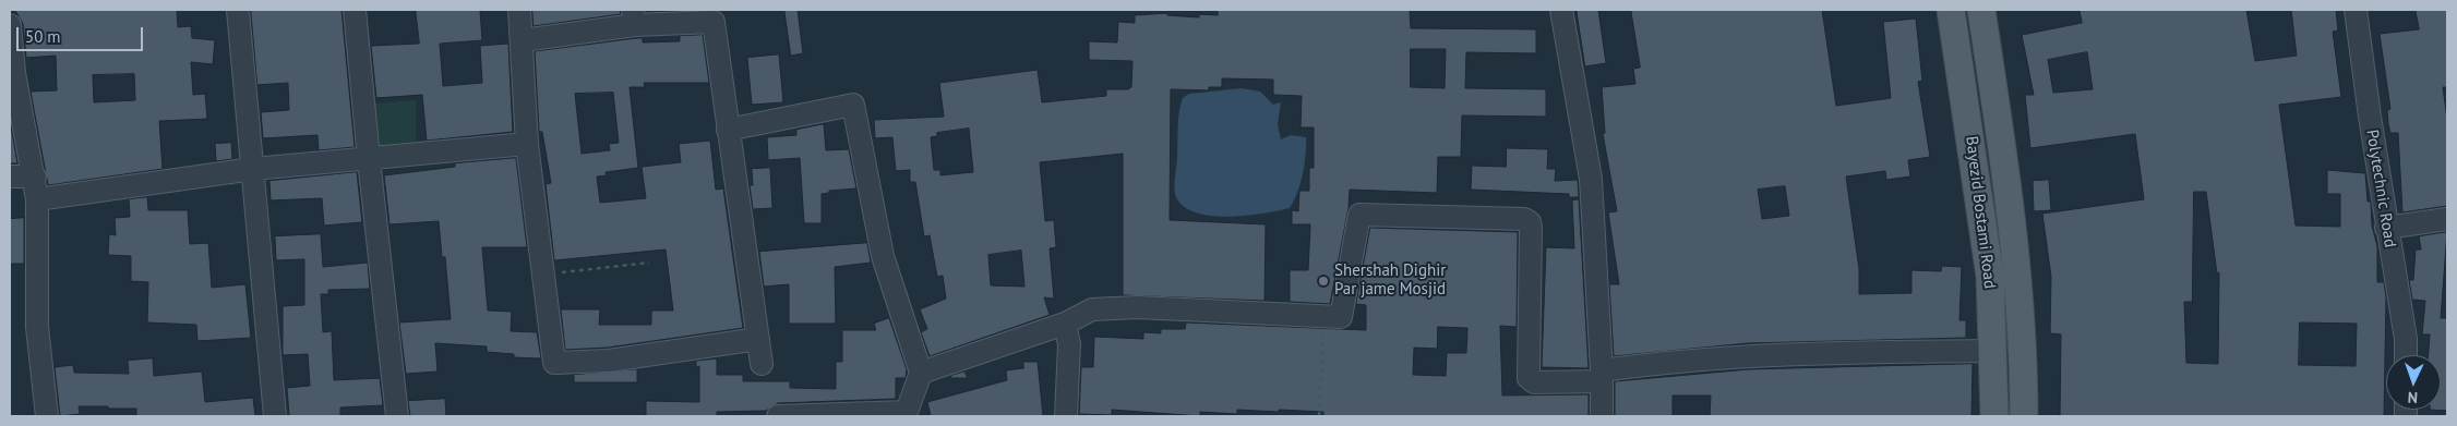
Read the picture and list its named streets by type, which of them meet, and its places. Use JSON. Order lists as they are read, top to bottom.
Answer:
{
  "streets": {
    "main road": ["Bayezid Bostami Road"],
    "street": ["Polytechnic Road"]
  },
  "places": ["Shershah Dighir Par jame Mosjid"],
  "scale_bar": "50 m",
  "north": "bottom"
}
